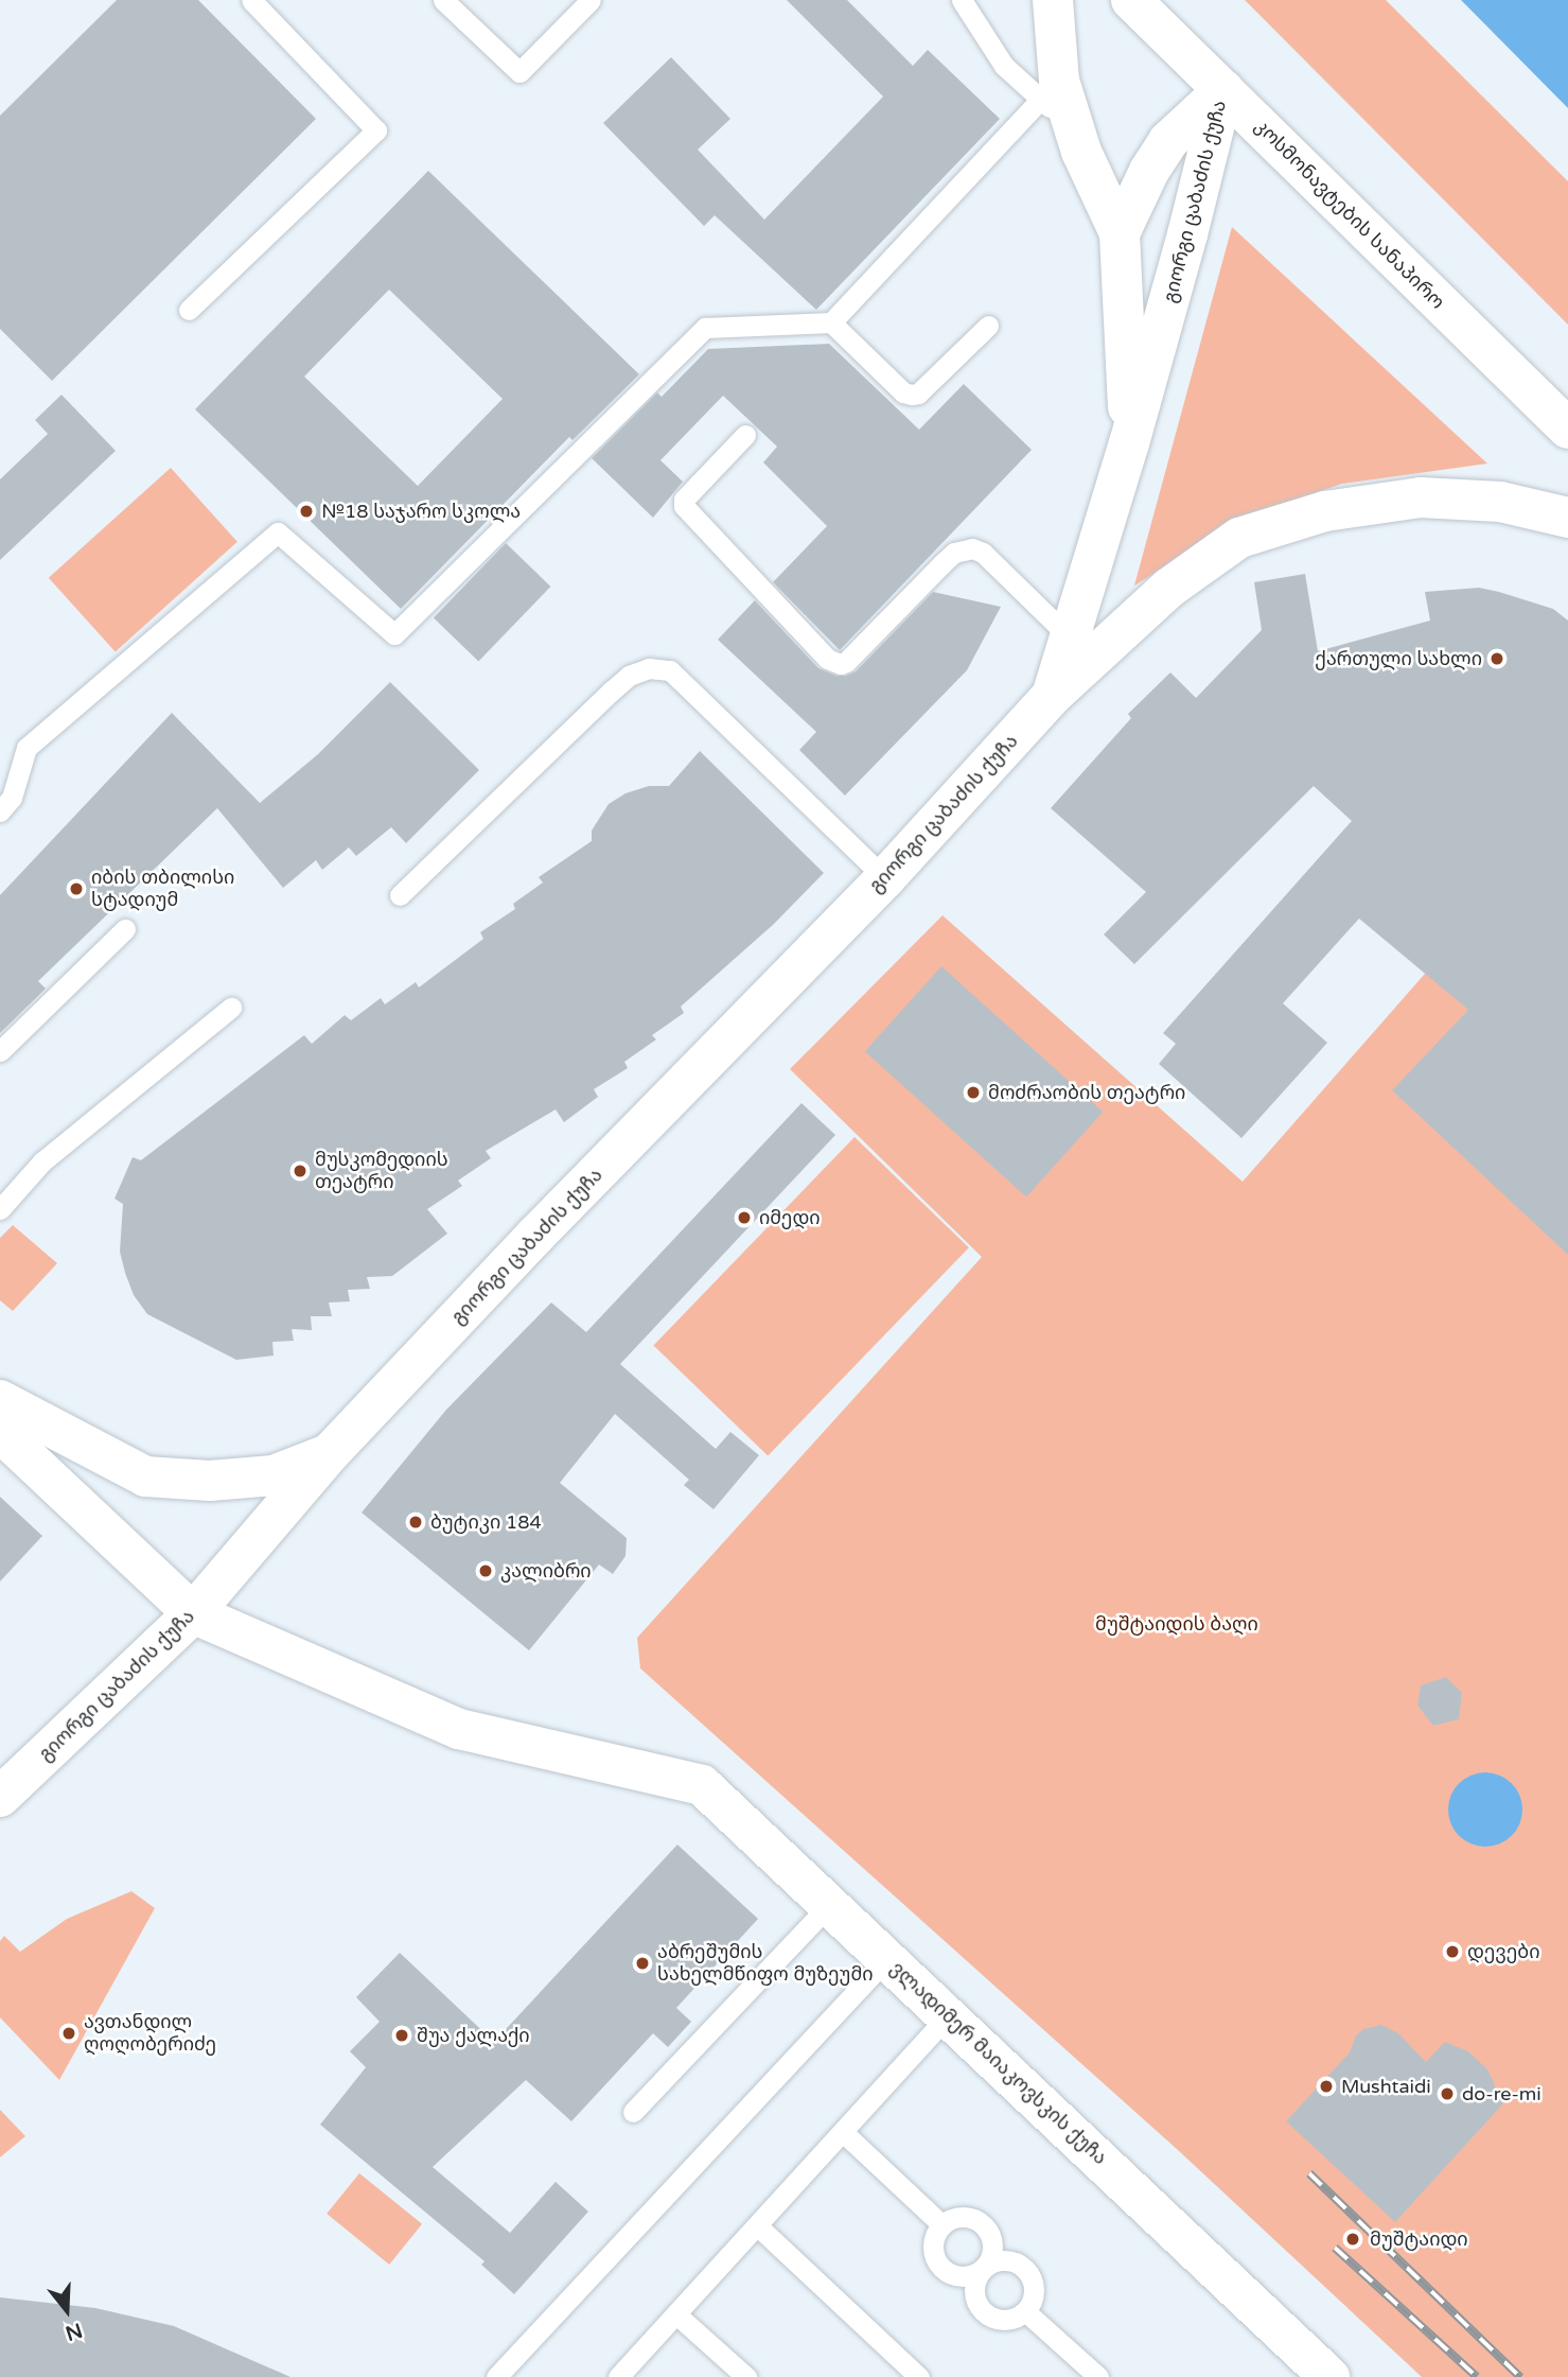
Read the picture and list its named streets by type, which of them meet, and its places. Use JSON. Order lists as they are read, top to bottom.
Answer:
{
  "streets": {
    "main road": ["გიორგი ცაბაძის ქუჩა", "კოსმონავტების სანაპირო", "ვლადიმერ მაიაკოვსკის ქუჩა"]
  },
  "crossings": [
    ["გიორგი ცაბაძის ქუჩა", "კოსმონავტების სანაპირო"],
    ["გიორგი ცაბაძის ქუჩა", "ვლადიმერ მაიაკოვსკის ქუჩა"]
  ],
  "parks": ["მუშტაიდის ბაღი"],
  "places": [
    "№18 საჯარო სკოლა",
    "ქართული სახლი",
    "იბის თბილისი სტადიუმ",
    "მოძრაობის თეატრი",
    "მუსკომედიის თეატრი",
    "იმედი",
    "ბუტიკი 184",
    "კალიბრი",
    "დევები",
    "აბრეშუმის სახელმწიფო მუზეუმი",
    "ავთანდილ ღოღობერიძე",
    "შუა ქალაქი",
    "Mushtaidi",
    "do-re-mi",
    "მუშტაიდი"
  ],
  "north": "bottom"
}
